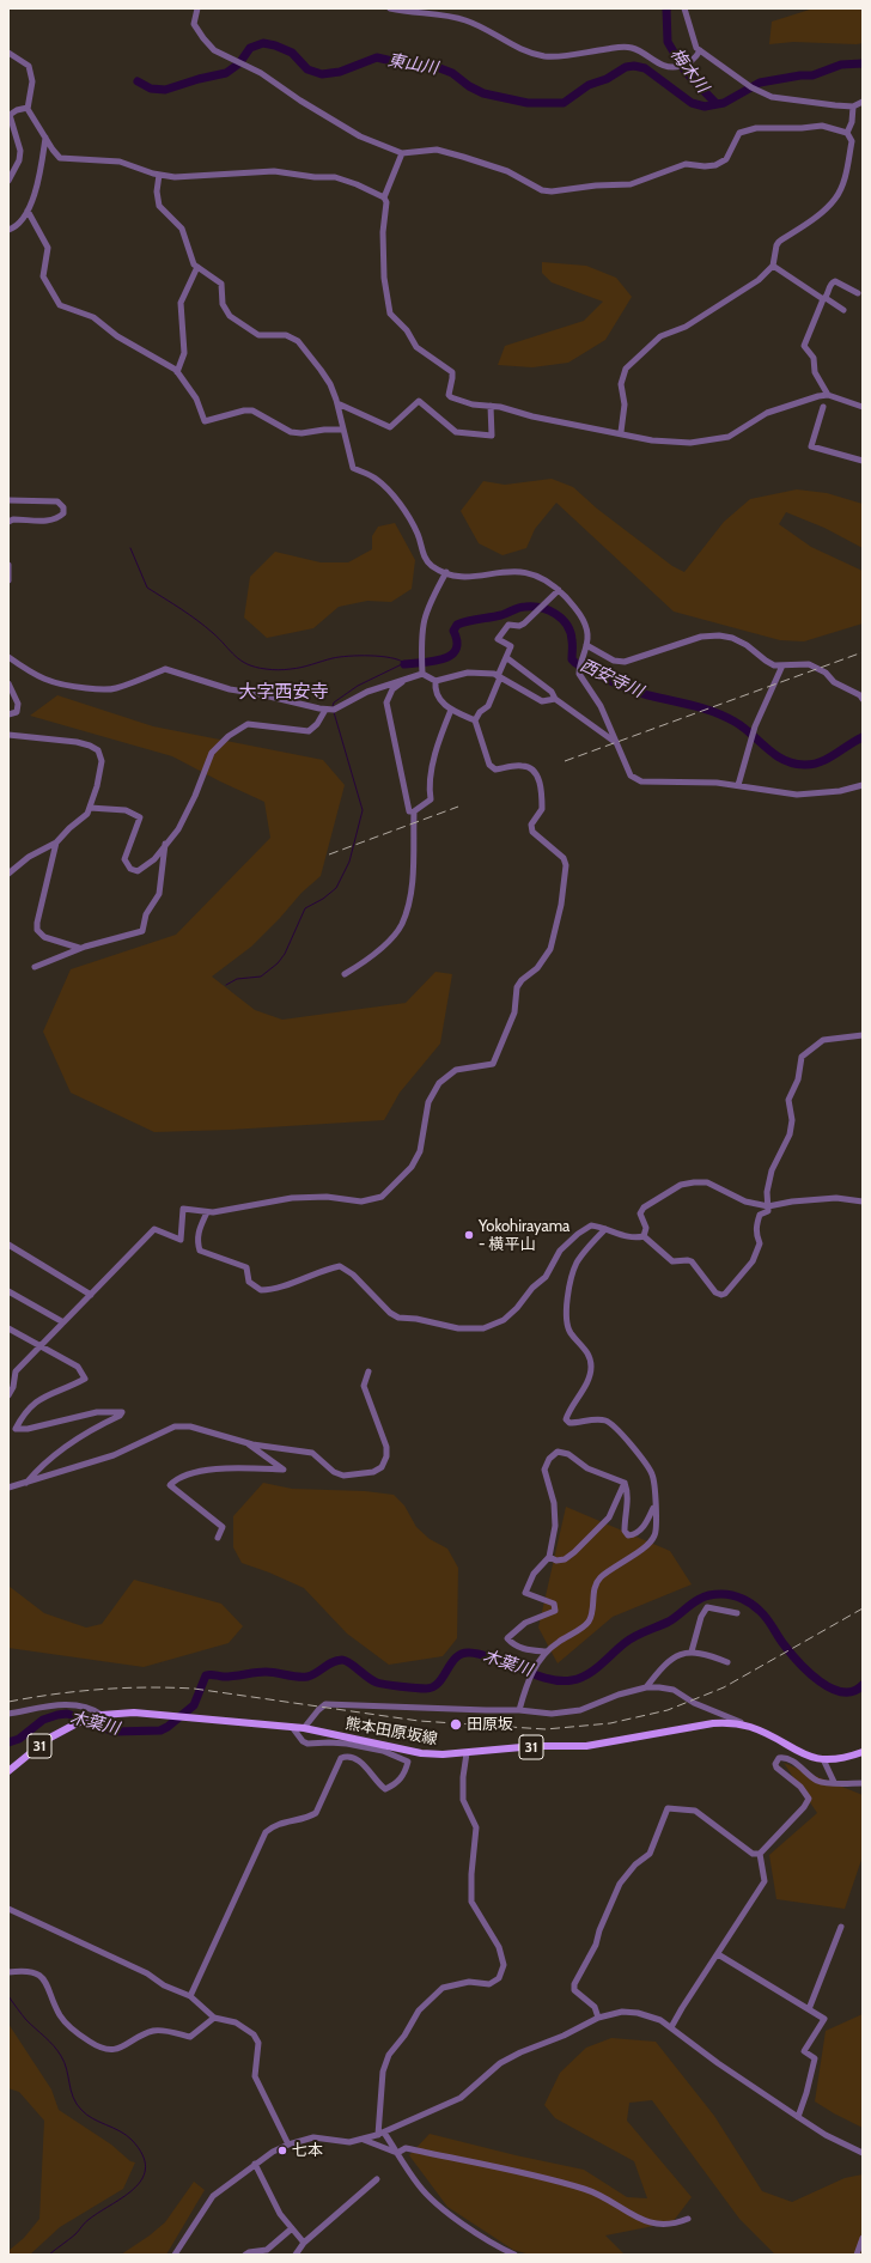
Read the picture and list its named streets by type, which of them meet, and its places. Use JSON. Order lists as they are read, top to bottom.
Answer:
{
  "streets": {
    "main road": ["熊本田原坂線", "31"]
  },
  "districts": ["大字西安寺"],
  "water": [
    "東山川",
    "梅木川",
    "西安寺川",
    "木葉川"
  ],
  "places": ["Yokohirayama - 横平山", "田原坂", "七本"]
}
